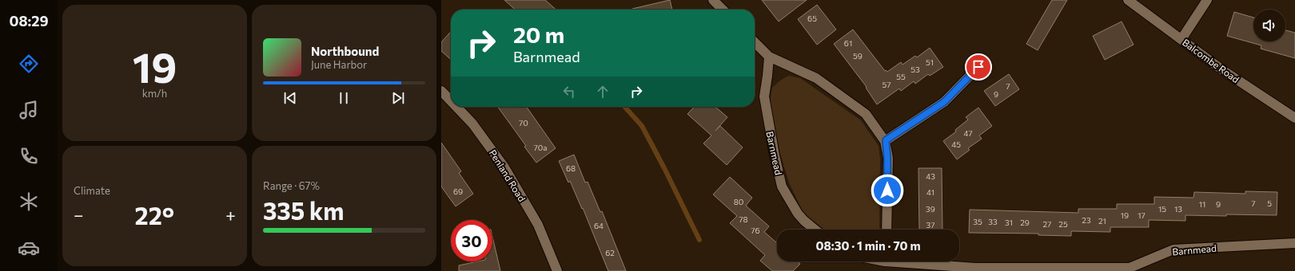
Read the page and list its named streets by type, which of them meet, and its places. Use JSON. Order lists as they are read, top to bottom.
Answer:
{
  "streets": {
    "street": ["Balcombe Road", "Barnmead", "Penland Road"]
  },
  "house_numbers": [
    "65",
    "61",
    "59",
    "51",
    "53",
    "55",
    "57",
    "7",
    "9",
    "70",
    "47",
    "45",
    "70a",
    "68",
    "43",
    "69",
    "41",
    "80",
    "7",
    "5",
    "11",
    "9",
    "39",
    "15",
    "13",
    "19",
    "17",
    "78",
    "23",
    "21",
    "35",
    "33",
    "31",
    "29",
    "27",
    "25",
    "37",
    "64",
    "76",
    "62"
  ],
  "page": {
    "tabs": "08:29",
    "tile": [
      ["19", "km/h"],
      "Climate",
      ["Range · 67%", "335 km"]
    ],
    "turn": ["20 m", "Barnmead"],
    "song": ["Northbound", "June Harbor"],
    "heat": ["−", "22°", "+"],
    "limit": "30",
    "trip": "08:30 · 1 min · 70 m"
  }
}
